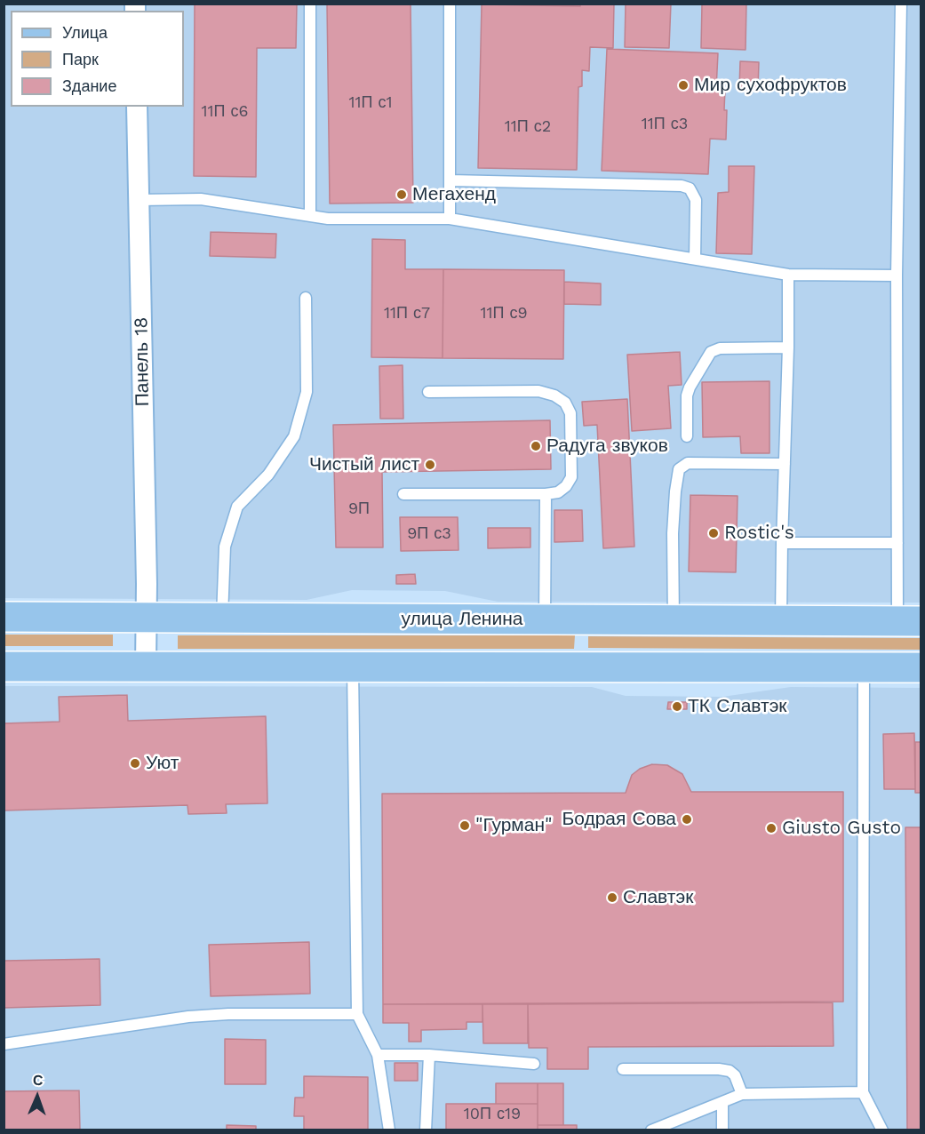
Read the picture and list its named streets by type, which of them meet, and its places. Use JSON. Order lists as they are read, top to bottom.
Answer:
{
  "streets": {
    "main road": ["улица Ленина"],
    "street": ["Панель 18"]
  },
  "crossings": [
    ["Панель 18", "улица Ленина"]
  ],
  "places": [
    "Мир сухофруктов",
    "Мегахенд",
    "Радуга звуков",
    "Чистый лист",
    "Rostic's",
    "ТК Славтэк",
    "Уют",
    "Бодрая Сова",
    "\"Гурман\"",
    "Giusto Gusto",
    "Славтэк"
  ],
  "house_numbers": [
    "11П с1",
    "11П с6",
    "11П с3",
    "11П с2",
    "11П с7",
    "11П с9",
    "9П",
    "9П с3",
    "10П с19"
  ],
  "legend": ["Улица", "Парк", "Здание"],
  "north": "top"
}
